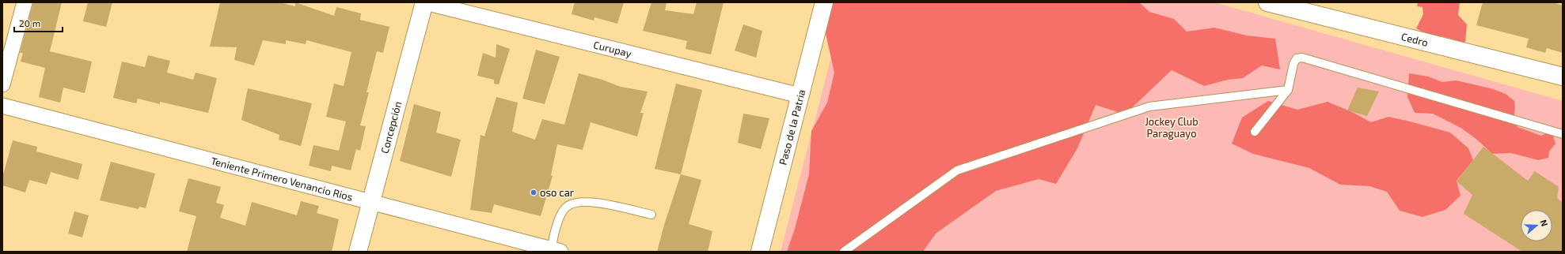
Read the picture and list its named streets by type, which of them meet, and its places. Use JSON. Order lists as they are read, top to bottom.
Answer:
{
  "streets": {
    "street": [
      "Cedro",
      "Curupay",
      "Concepción",
      "Paso de la Patria",
      "Teniente Primero Venancio Rios"
    ]
  },
  "crossings": [
    ["Curupay", "Concepción"],
    ["Curupay", "Paso de la Patria"],
    ["Concepción", "Teniente Primero Venancio Rios"]
  ],
  "parks": ["Jockey Club Paraguayo"],
  "places": ["oso car"],
  "scale_bar": "20 m",
  "north": "right"
}
